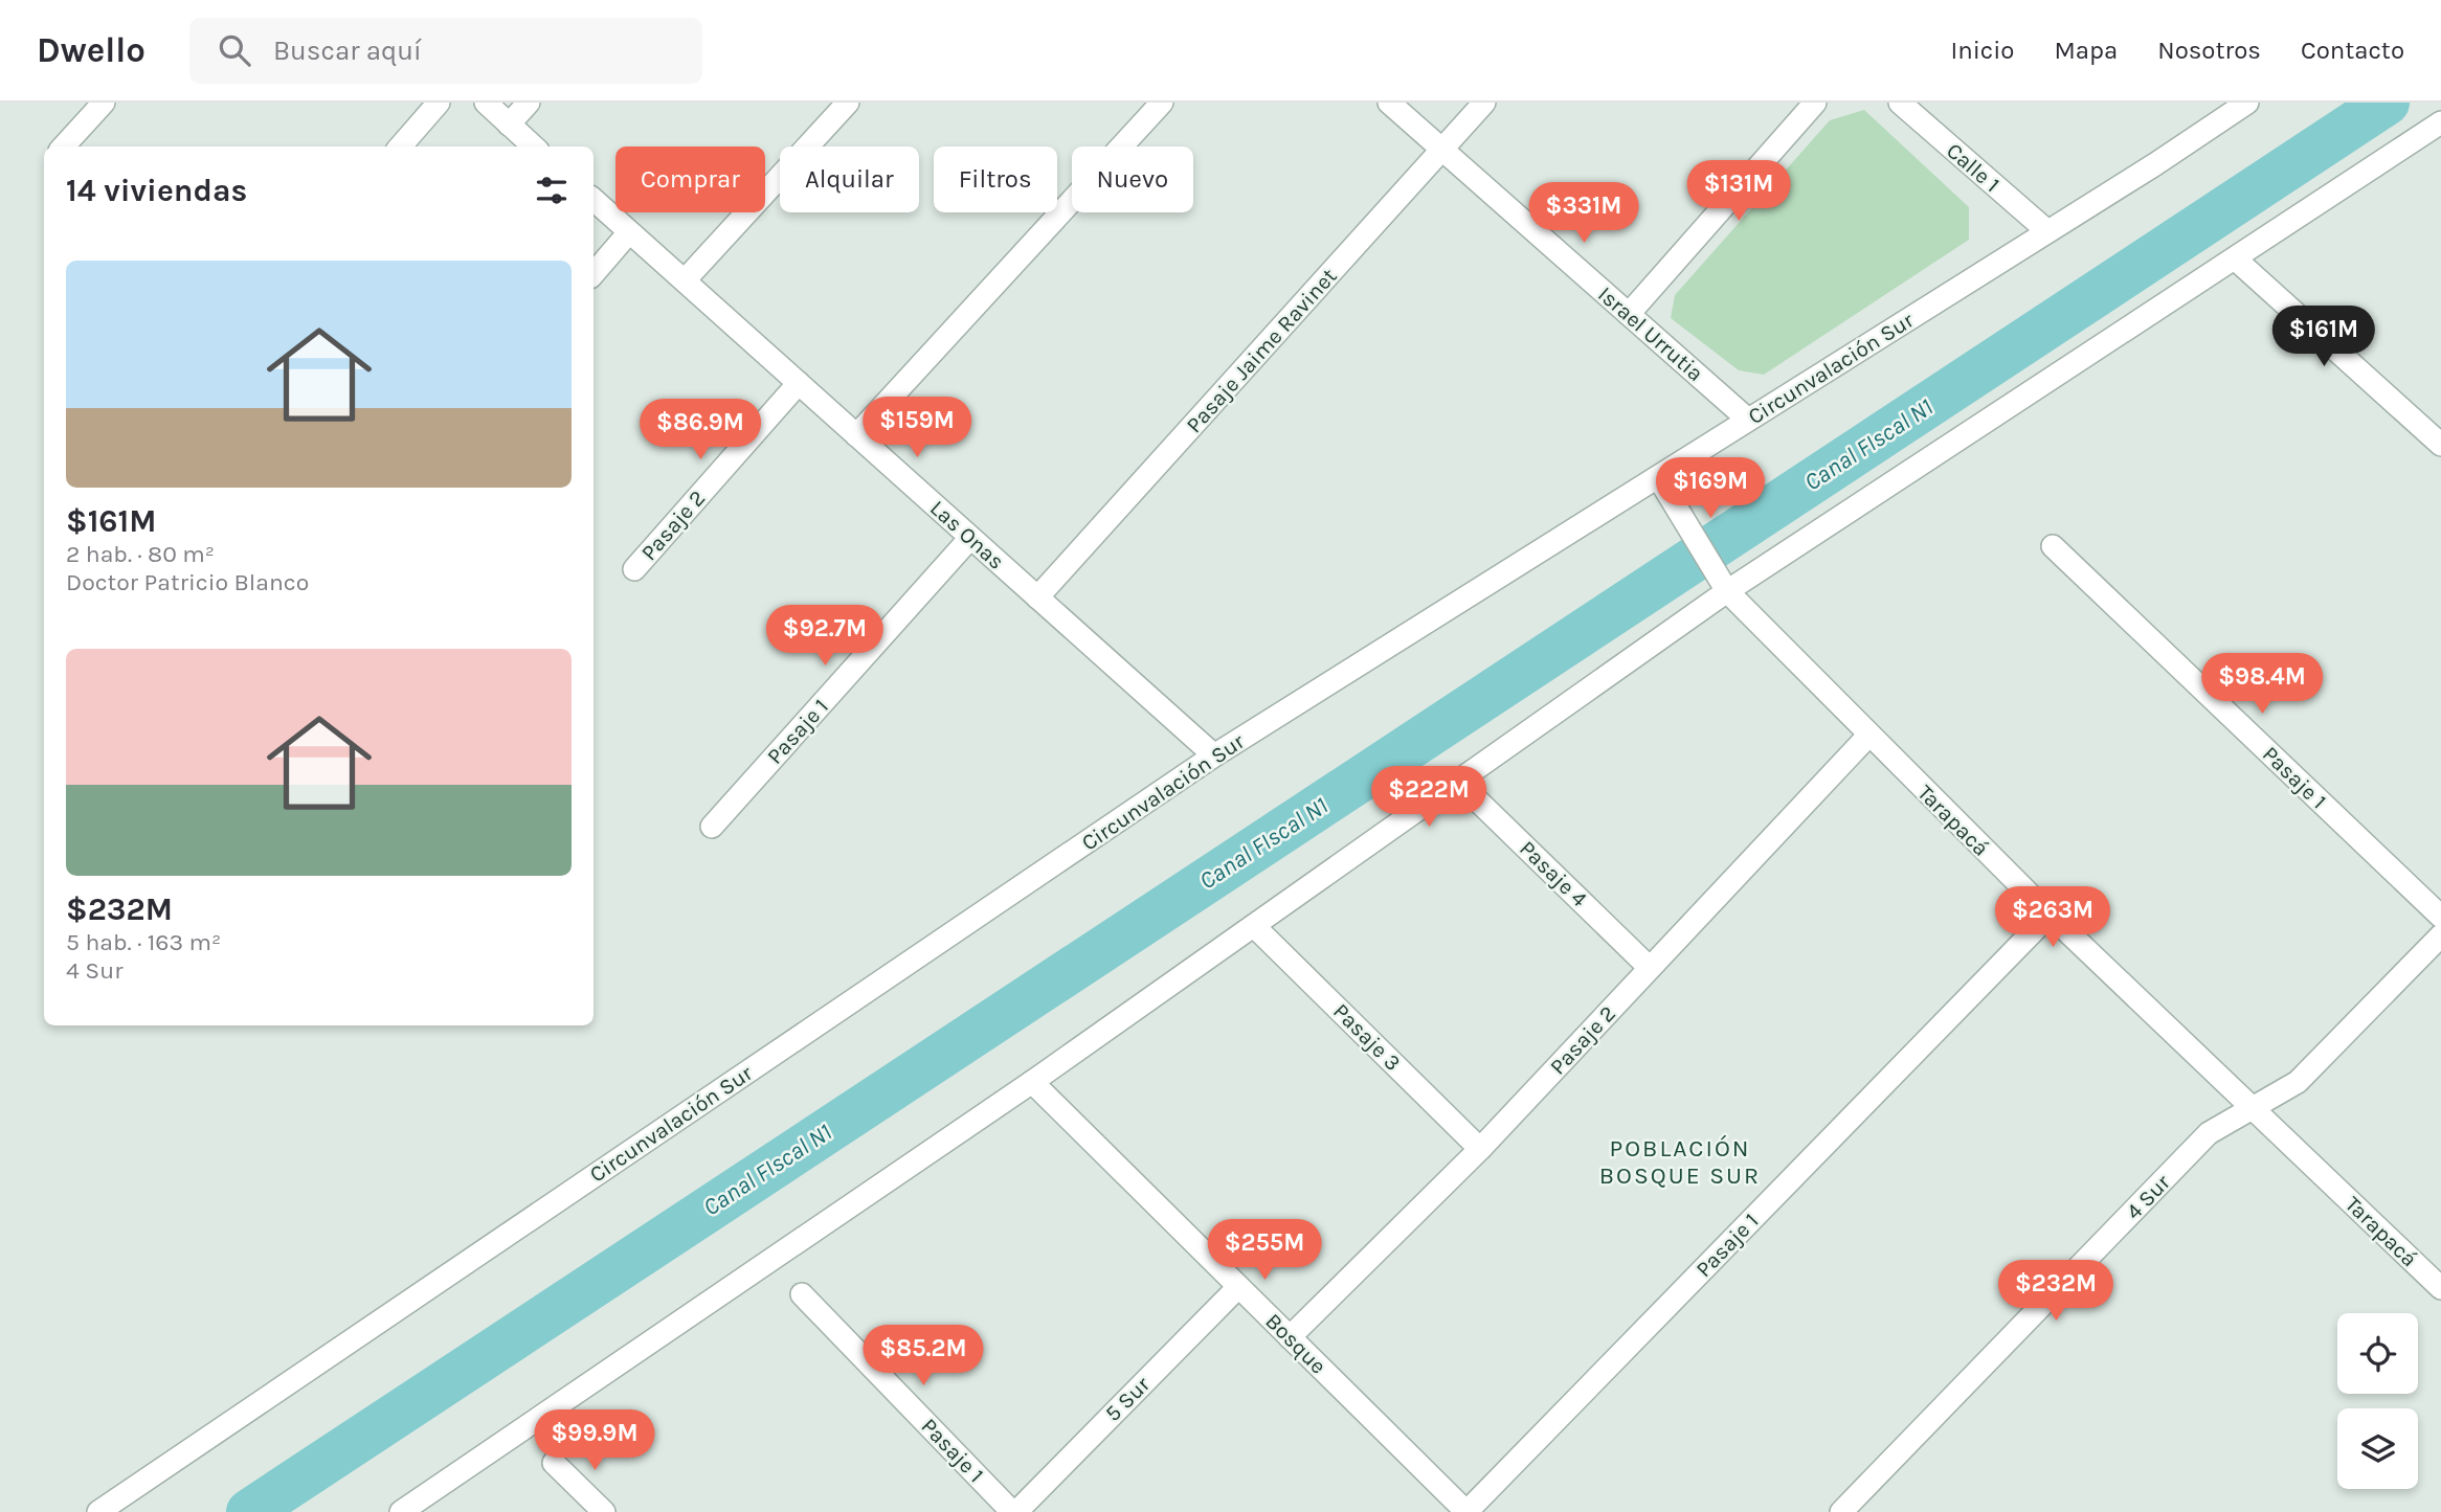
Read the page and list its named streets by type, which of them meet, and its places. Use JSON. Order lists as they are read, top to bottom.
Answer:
{
  "streets": {
    "street": [
      "Calle 1",
      "Israel Urrutia",
      "Pasaje Jaime Ravinet",
      "Circunvalación Sur",
      "Pasaje 2",
      "Las Onas",
      "Pasaje 1",
      "Tarapacá",
      "Pasaje 4",
      "Pasaje 3",
      "4 Sur",
      "Bosque",
      "5 Sur"
    ]
  },
  "crossings": [
    ["Calle 1", "Circunvalación Sur"],
    ["Israel Urrutia", "Pasaje Jaime Ravinet"],
    ["Israel Urrutia", "Circunvalación Sur"],
    ["Pasaje Jaime Ravinet", "Las Onas"],
    ["Circunvalación Sur", "Las Onas"],
    ["Circunvalación Sur", "Tarapacá"],
    ["Pasaje 2", "Las Onas"],
    ["Pasaje 2", "Tarapacá"],
    ["Pasaje 2", "Pasaje 4"],
    ["Pasaje 2", "Pasaje 3"],
    ["Pasaje 2", "Bosque"],
    ["Las Onas", "Pasaje 1"],
    ["Pasaje 1", "Tarapacá"],
    ["Pasaje 1", "Bosque"],
    ["Pasaje 1", "5 Sur"],
    ["Tarapacá", "4 Sur"],
    ["Bosque", "5 Sur"]
  ],
  "districts": ["POBLACIÓN BOSQUE SUR"],
  "water": ["Canal FIscal N1"],
  "page": {
    "header": "Dwello",
    "search": "Buscar aquí",
    "nav": [
      "Inicio",
      "Mapa",
      "Nosotros",
      "Contacto"
    ],
    "chip": [
      "Comprar",
      "Alquilar",
      "Filtros",
      "Nuevo"
    ],
    "heading": "14 viviendas",
    "price": [
      "$131M",
      "$331M",
      "$161M",
      "$159M",
      "$86.9M",
      "$169M",
      "$92.7M",
      "$98.4M",
      "$222M",
      "$263M",
      "$255M",
      "$232M",
      "$85.2M",
      "$99.9M"
    ],
    "list": [
      {
        "name": "$161M",
        "note": "2 hab. · 80 m² · Doctor Patricio Blanco"
      },
      {
        "name": "$232M",
        "note": "5 hab. · 163 m² · 4 Sur"
      }
    ]
  }
}
